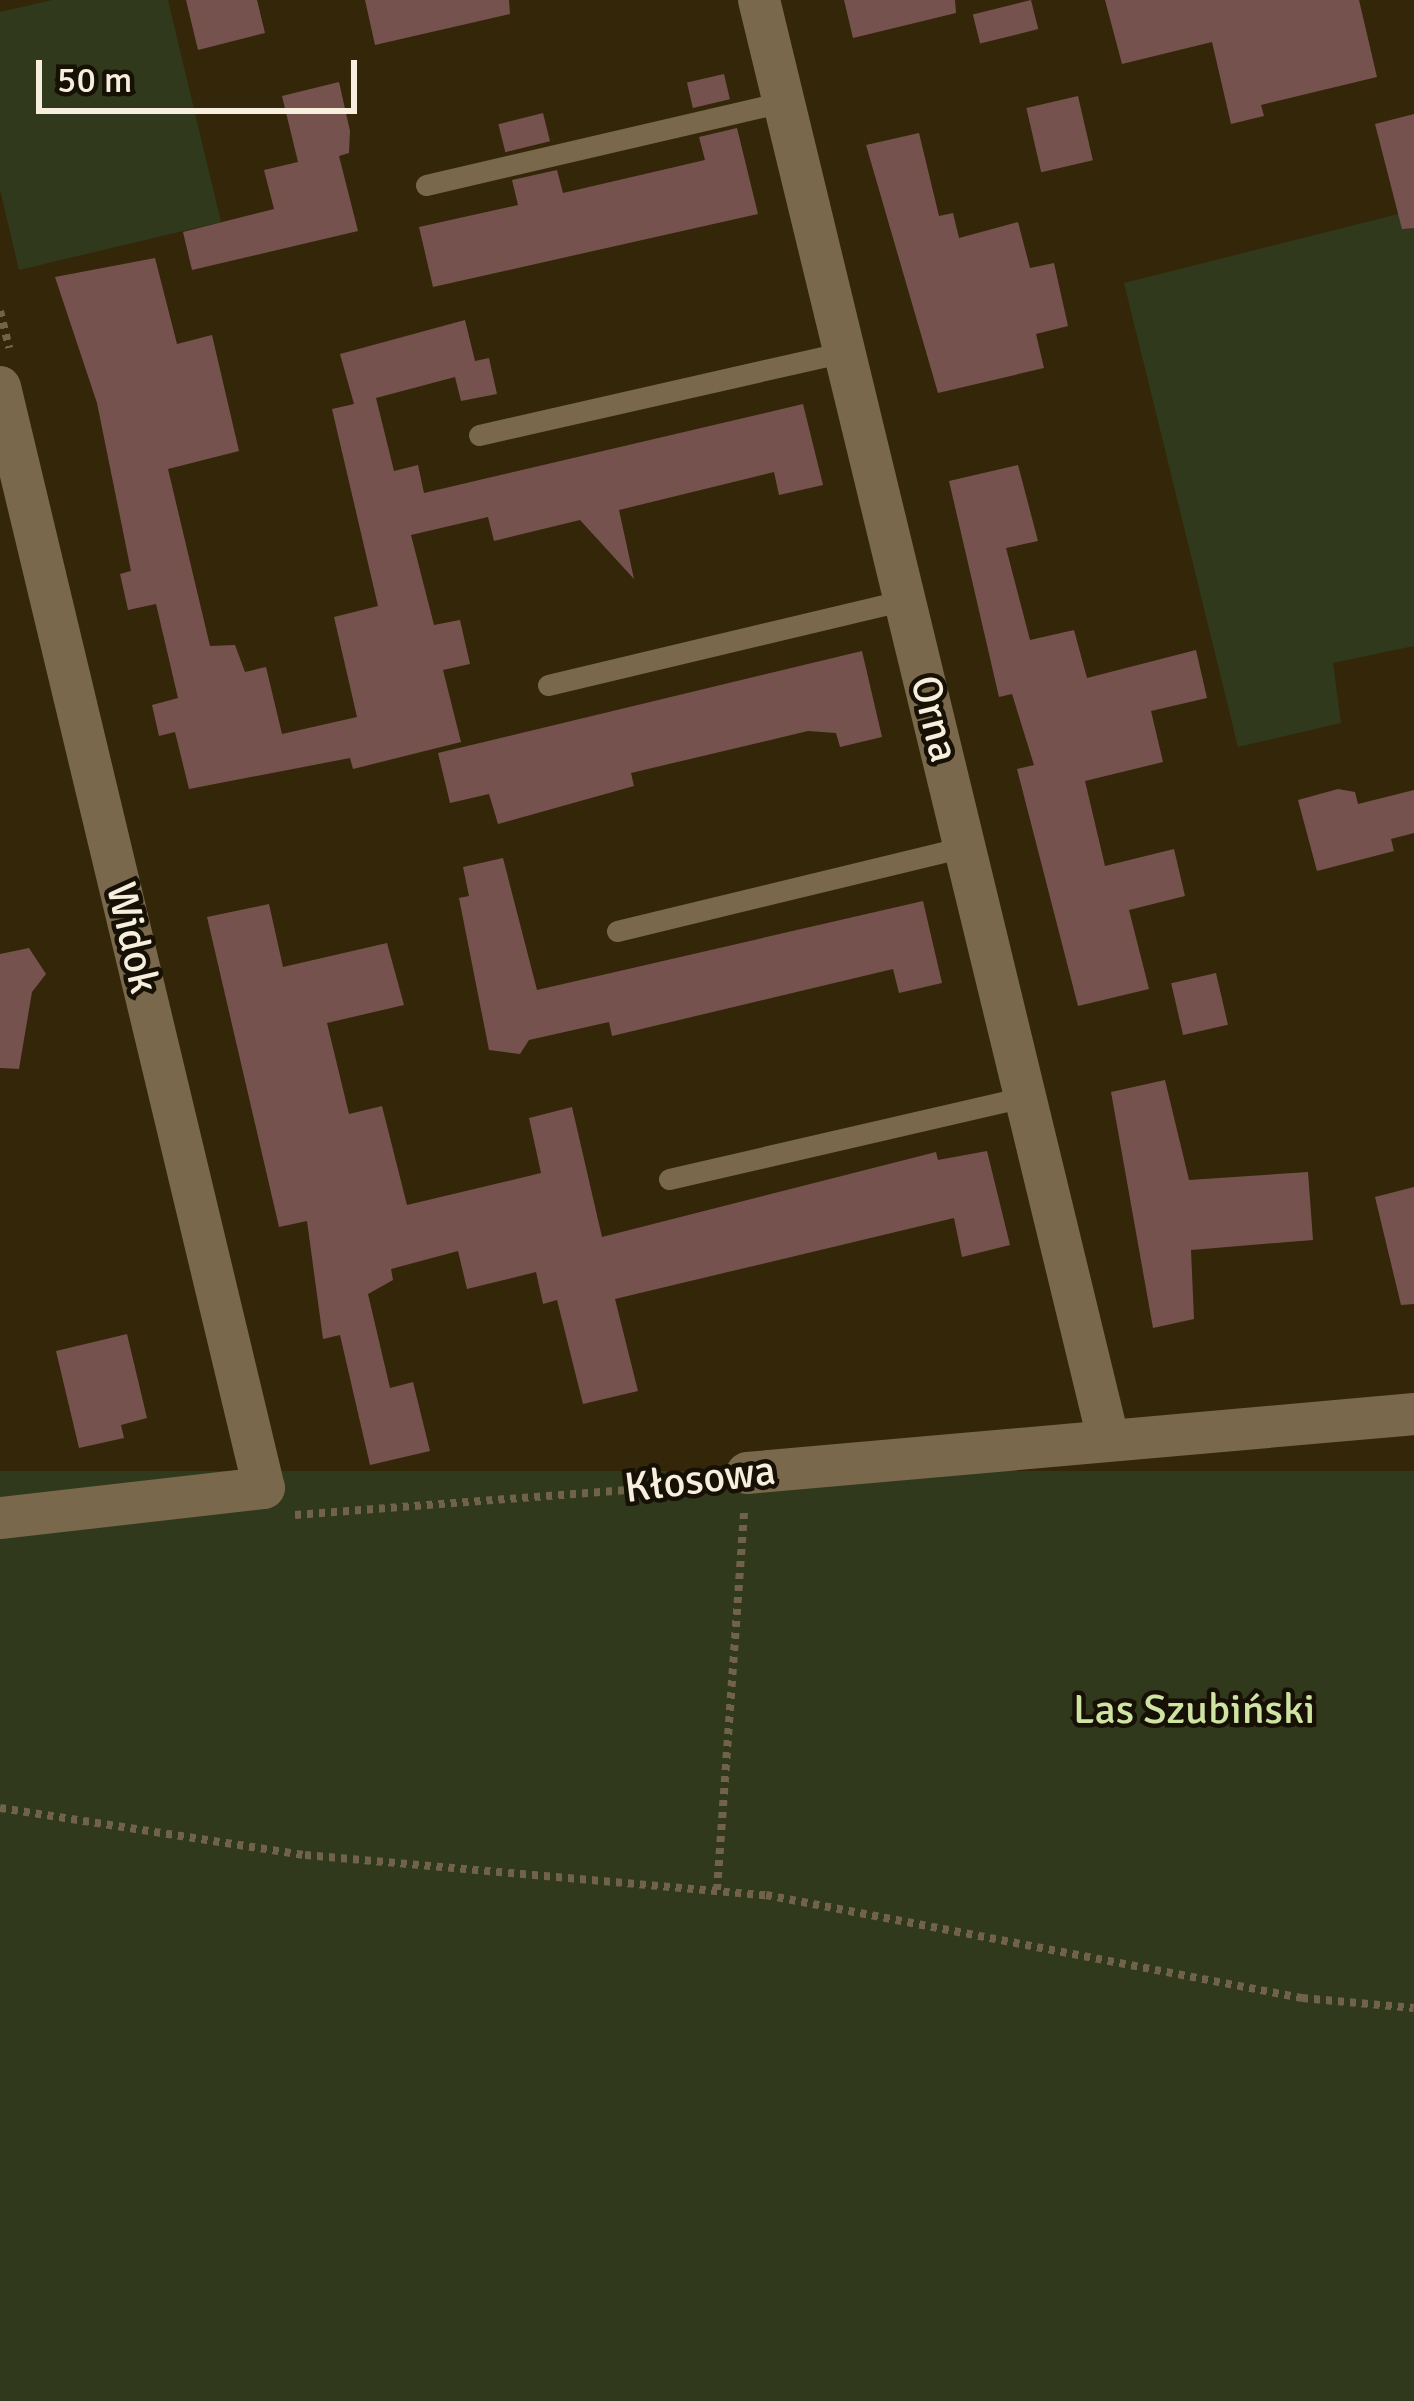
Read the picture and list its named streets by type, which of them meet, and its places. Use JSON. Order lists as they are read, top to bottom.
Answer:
{
  "streets": {
    "street": ["Orna", "Widok", "Kłosowa"]
  },
  "crossings": [
    ["Orna", "Kłosowa"],
    ["Widok", "Kłosowa"]
  ],
  "parks": ["Las Szubiński"],
  "scale_bar": "50 m"
}
